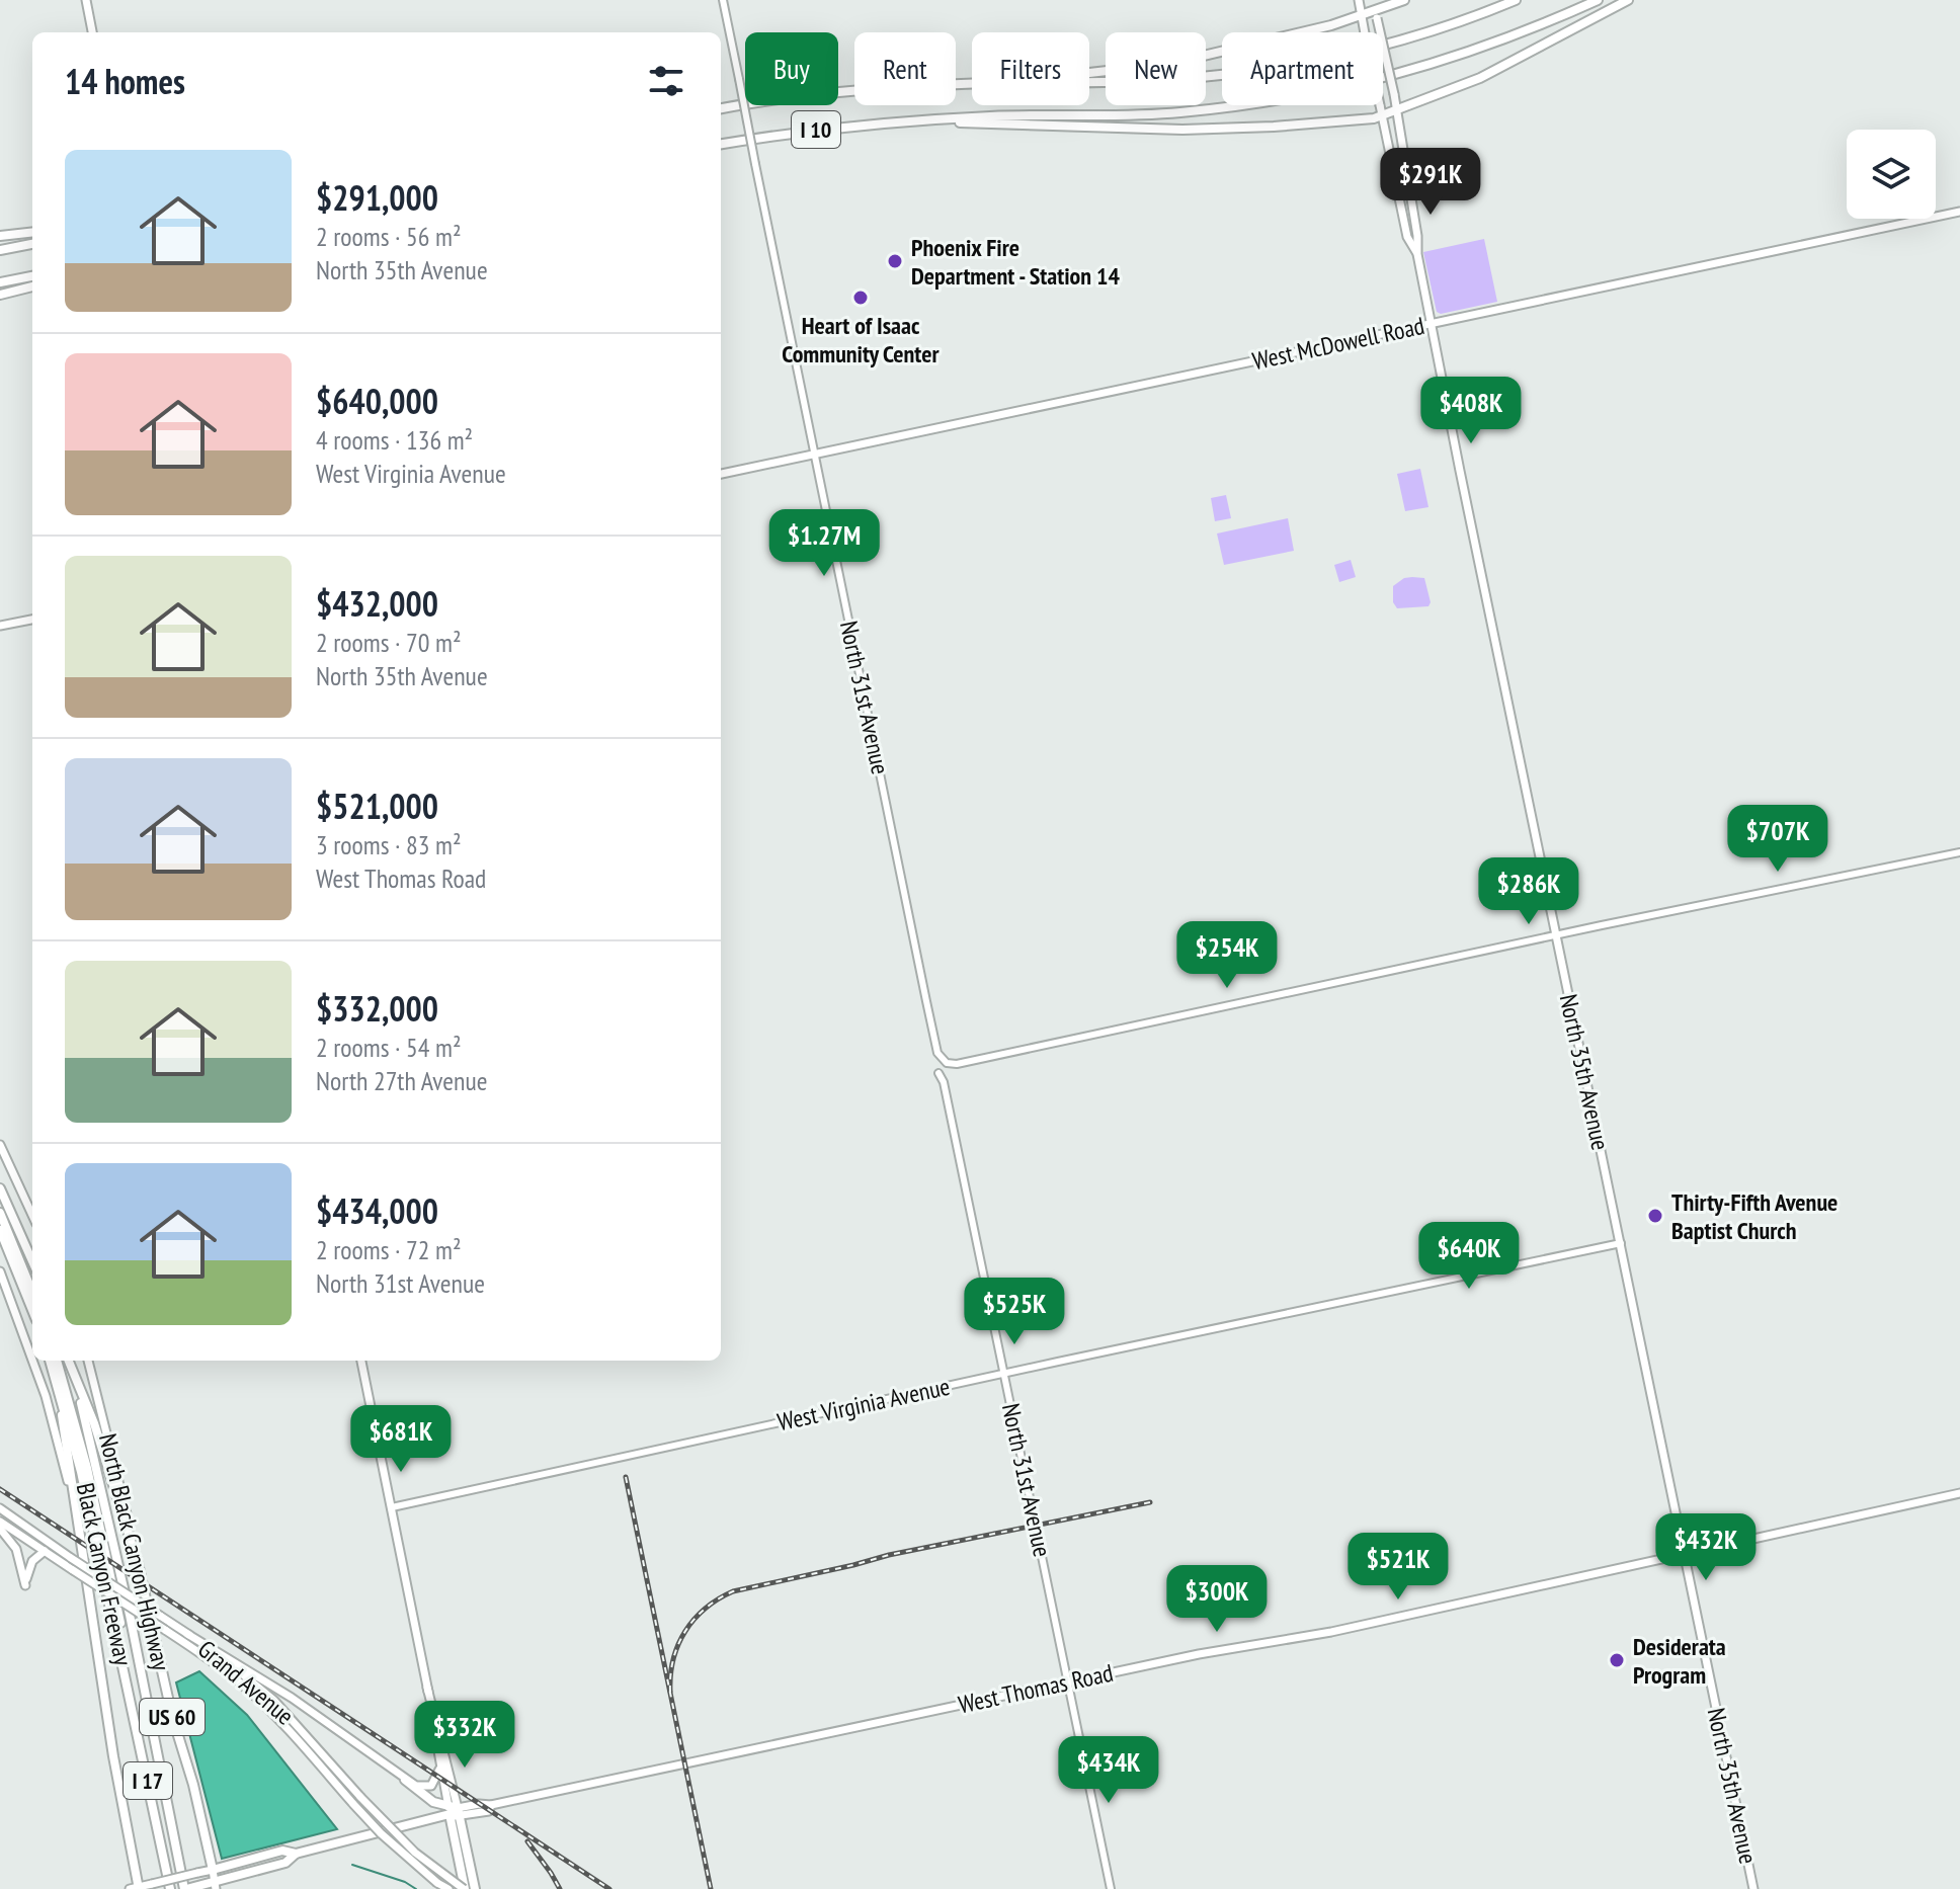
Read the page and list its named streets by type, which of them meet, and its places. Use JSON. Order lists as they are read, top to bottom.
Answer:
{
  "streets": {
    "highway": [
      "I 10",
      "North Black Canyon Highway",
      "Black Canyon Freeway",
      "West Thomas Road",
      "US 60",
      "I 17"
    ],
    "main road": ["West McDowell Road", "North 35th Avenue", "Grand Avenue"],
    "street": ["North 31st Avenue", "West Virginia Avenue"]
  },
  "crossings": [
    ["West McDowell Road", "North 31st Avenue"],
    ["West McDowell Road", "North 35th Avenue"],
    ["North 31st Avenue", "North 35th Avenue"],
    ["North 31st Avenue", "West Virginia Avenue"],
    ["North 31st Avenue", "West Thomas Road"],
    ["North 35th Avenue", "West Virginia Avenue"],
    ["North 35th Avenue", "West Thomas Road"],
    ["North Black Canyon Highway", "West Thomas Road"],
    ["North Black Canyon Highway", "US 60"],
    ["Black Canyon Freeway", "West Thomas Road"],
    ["Black Canyon Freeway", "US 60"]
  ],
  "places": [
    "Phoenix Fire Department - Station 14",
    "Heart of Isaac Community Center",
    "Thirty-Fifth Avenue Baptist Church",
    "Desiderata Program"
  ],
  "page": {
    "chip": [
      "Buy",
      "Rent",
      "Filters",
      "New",
      "Apartment"
    ],
    "heading": "14 homes",
    "list": [
      {
        "name": "$291,000",
        "note": "2 rooms · 56 m² · North 35th Avenue"
      },
      {
        "name": "$640,000",
        "note": "4 rooms · 136 m² · West Virginia Avenue"
      },
      {
        "name": "$432,000",
        "note": "2 rooms · 70 m² · North 35th Avenue"
      },
      {
        "name": "$521,000",
        "note": "3 rooms · 83 m² · West Thomas Road"
      },
      {
        "name": "$332,000",
        "note": "2 rooms · 54 m² · North 27th Avenue"
      },
      {
        "name": "$434,000",
        "note": "2 rooms · 72 m² · North 31st Avenue"
      }
    ],
    "price": [
      "$291K",
      "$408K",
      "$1.27M",
      "$707K",
      "$286K",
      "$254K",
      "$640K",
      "$525K",
      "$681K",
      "$432K",
      "$521K",
      "$300K",
      "$332K",
      "$434K"
    ]
  }
}
